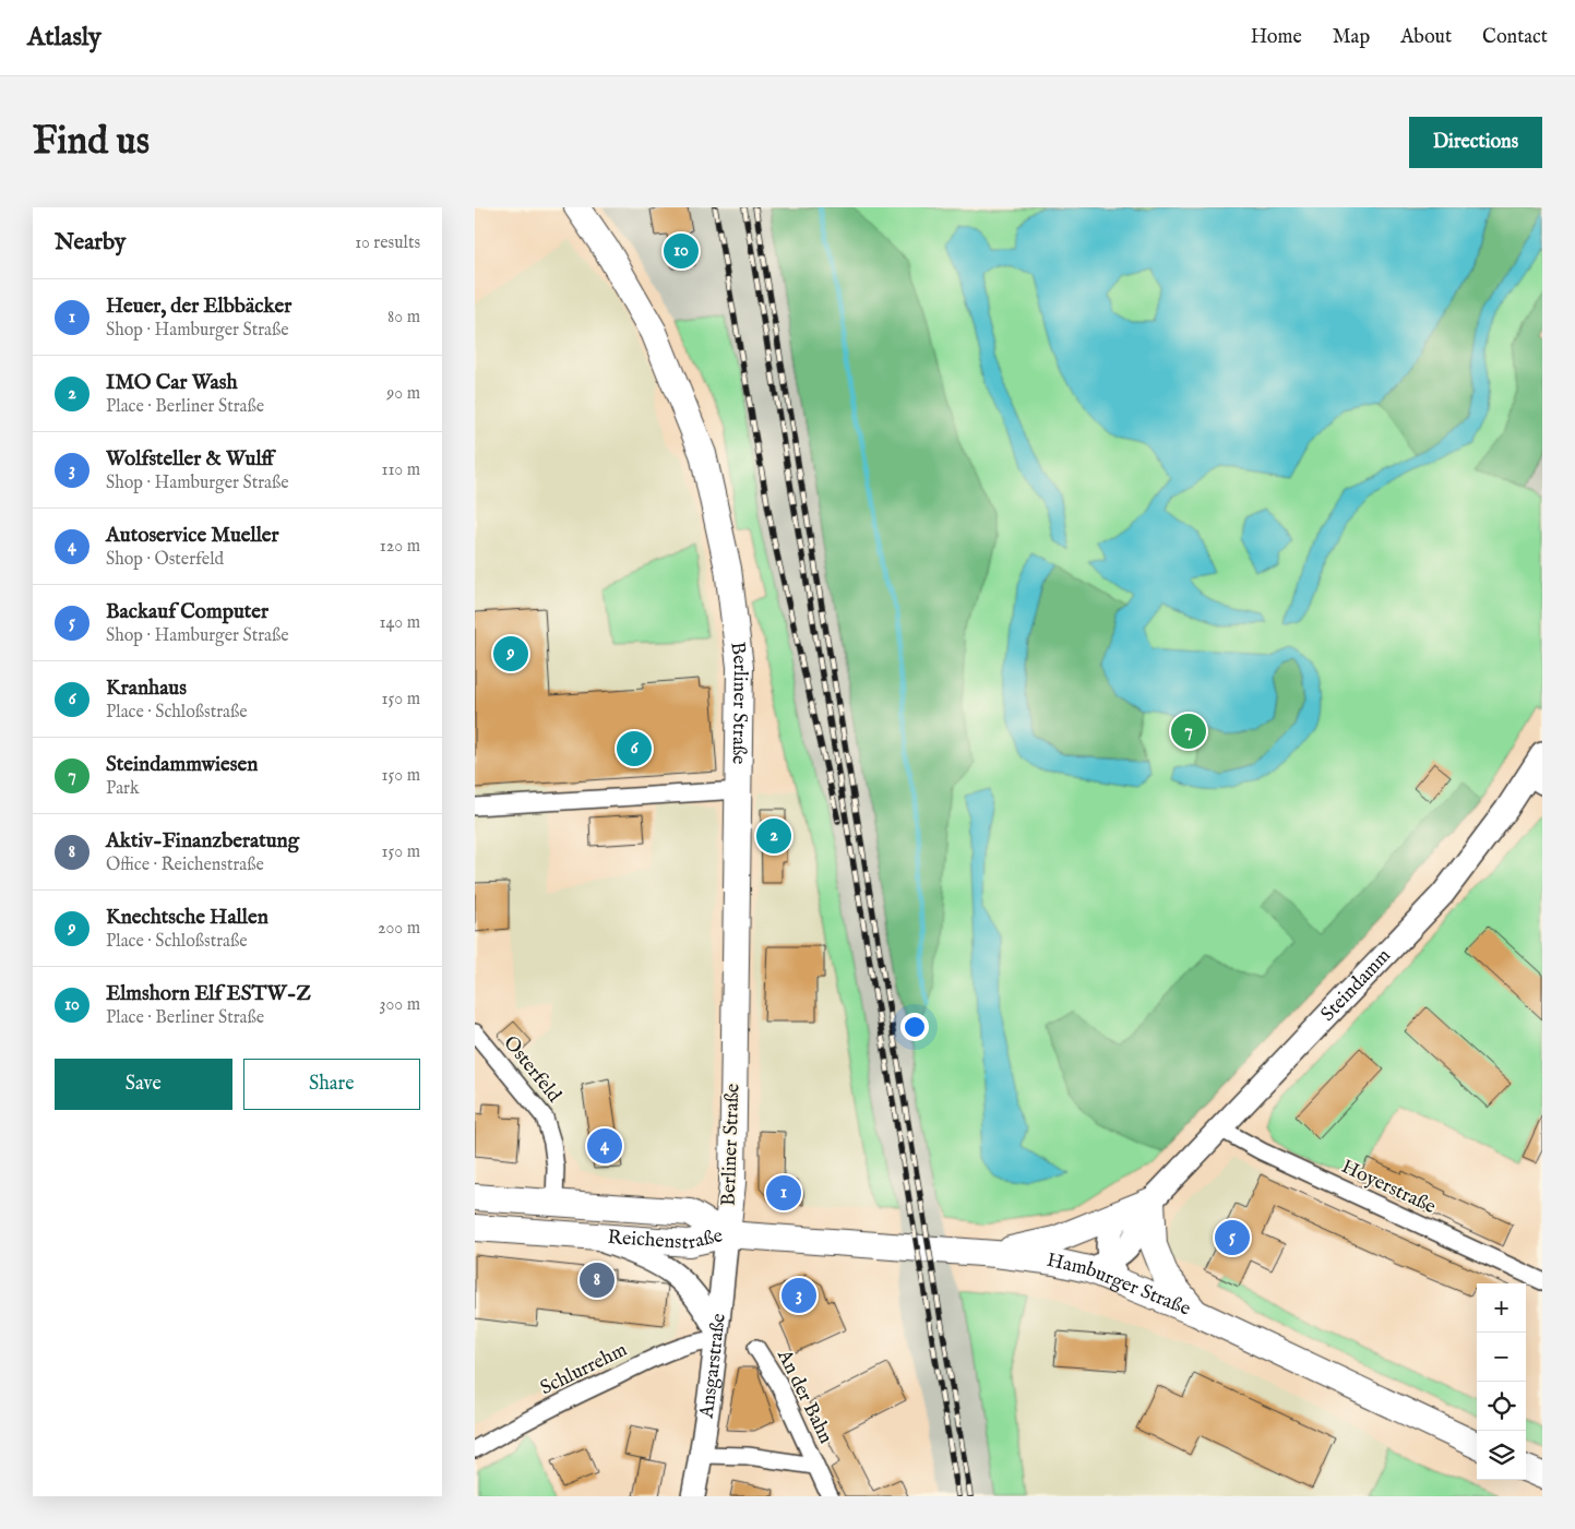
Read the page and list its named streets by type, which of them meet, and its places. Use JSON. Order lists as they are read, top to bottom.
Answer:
{
  "streets": {
    "main road": ["Berliner Straße", "Reichenstraße", "Hamburger Straße"],
    "street": [
      "Steindamm",
      "Osterfeld",
      "Hoyerstraße",
      "Ansgarstraße",
      "Schlurrehm",
      "An der Bahn"
    ]
  },
  "crossings": [
    ["Berliner Straße", "Reichenstraße"],
    ["Berliner Straße", "Hamburger Straße"],
    ["Berliner Straße", "Ansgarstraße"],
    ["Steindamm", "Hoyerstraße"],
    ["Steindamm", "Hamburger Straße"],
    ["Osterfeld", "Reichenstraße"],
    ["Reichenstraße", "Hamburger Straße"],
    ["Reichenstraße", "Ansgarstraße"],
    ["Hamburger Straße", "Ansgarstraße"],
    ["Ansgarstraße", "Schlurrehm"],
    ["Ansgarstraße", "An der Bahn"]
  ],
  "page": {
    "header": "Atlasly",
    "nav": [
      "Home",
      "Map",
      "About",
      "Contact"
    ],
    "buttons": [
      "Directions",
      ["Save", "Share"]
    ],
    "title": "Find us",
    "heading": ["Nearby", "10 results"],
    "pins": [
      "10",
      "9",
      "7",
      "6",
      "2",
      "4",
      "1",
      "5",
      "8",
      "3"
    ],
    "list": [
      {
        "mark": "1",
        "name": "Heuer, der Elbbäcker",
        "note": "Shop · Hamburger Straße",
        "value": "80 m"
      },
      {
        "mark": "2",
        "name": "IMO Car Wash",
        "note": "Place · Berliner Straße",
        "value": "90 m"
      },
      {
        "mark": "3",
        "name": "Wolfsteller & Wulff",
        "note": "Shop · Hamburger Straße",
        "value": "110 m"
      },
      {
        "mark": "4",
        "name": "Autoservice Mueller",
        "note": "Shop · Osterfeld",
        "value": "120 m"
      },
      {
        "mark": "5",
        "name": "Backauf Computer",
        "note": "Shop · Hamburger Straße",
        "value": "140 m"
      },
      {
        "mark": "6",
        "name": "Kranhaus",
        "note": "Place · Schloßstraße",
        "value": "150 m"
      },
      {
        "mark": "7",
        "name": "Steindammwiesen",
        "note": "Park",
        "value": "150 m"
      },
      {
        "mark": "8",
        "name": "Aktiv-Finanzberatung",
        "note": "Office · Reichenstraße",
        "value": "150 m"
      },
      {
        "mark": "9",
        "name": "Knechtsche Hallen",
        "note": "Place · Schloßstraße",
        "value": "200 m"
      },
      {
        "mark": "10",
        "name": "Elmshorn Elf ESTW-Z",
        "note": "Place · Berliner Straße",
        "value": "300 m"
      }
    ],
    "map_buttons": ["+", "−"]
  }
}
